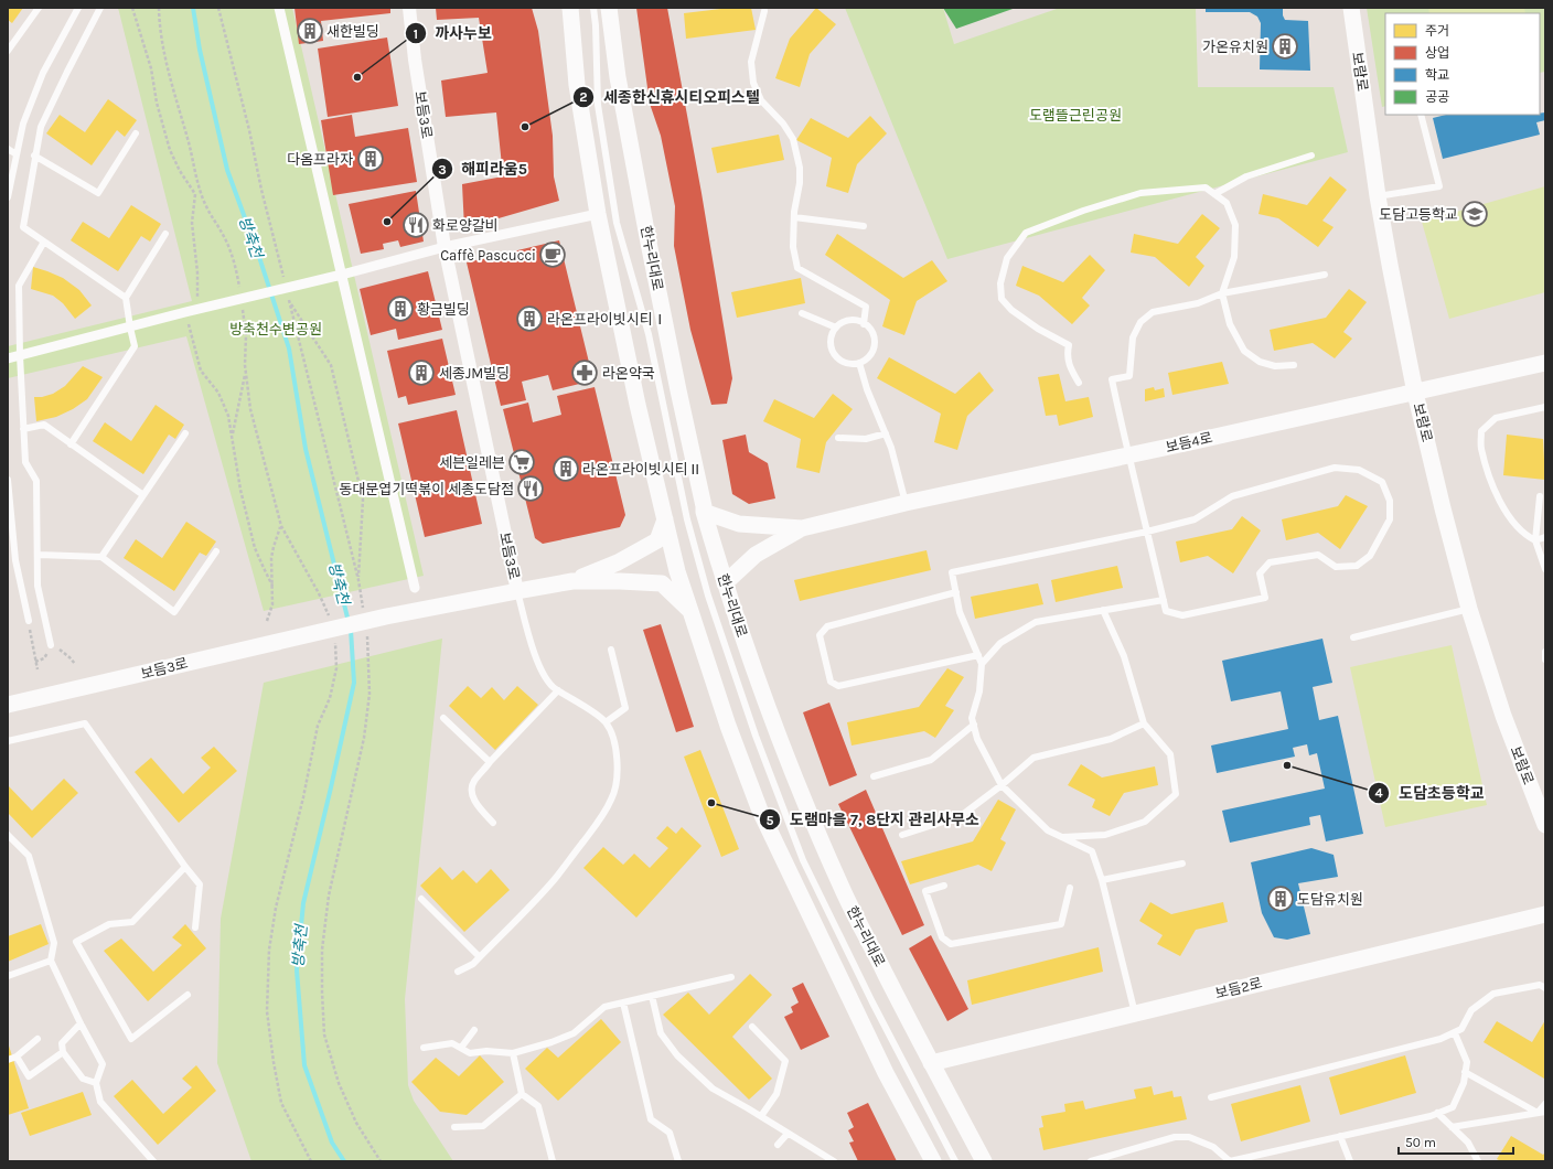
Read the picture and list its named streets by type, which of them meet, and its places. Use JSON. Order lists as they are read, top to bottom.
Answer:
{
  "streets": {
    "street": [
      "보람로",
      "보듬3로",
      "한누리대로",
      "보듬4로",
      "보듬2로"
    ]
  },
  "crossings": [
    ["보람로", "보듬4로"],
    ["한누리대로", "보듬2로"]
  ],
  "water": ["방축천"],
  "parks": ["도램뜰근린공원", "방축천수변공원"],
  "places": {
    "building": [
      "새한빌딩",
      "가온유치원",
      "다옴프라자",
      "황금빌딩",
      "라온프라이빗시티Ⅰ",
      "세종JM빌딩",
      "라온프라이빗시티Ⅱ",
      "도담유치원"
    ],
    "other": [
      "까사누보",
      "세종한신휴시티오피스텔",
      "해피라움5",
      "도담초등학교",
      "도램마을 7, 8단지 관리사무소"
    ],
    "school or university": ["도담고등학교"],
    "restaurant": ["화로양갈비", "동대문엽기떡볶이 세종도담점"],
    "cafe": ["Caffè Pascucci"],
    "pharmacy": ["라온약국"],
    "supermarket": ["세븐일레븐"]
  },
  "legend": [
    "주거",
    "상업",
    "학교",
    "공공"
  ],
  "scale_bar": "50 m"
}
